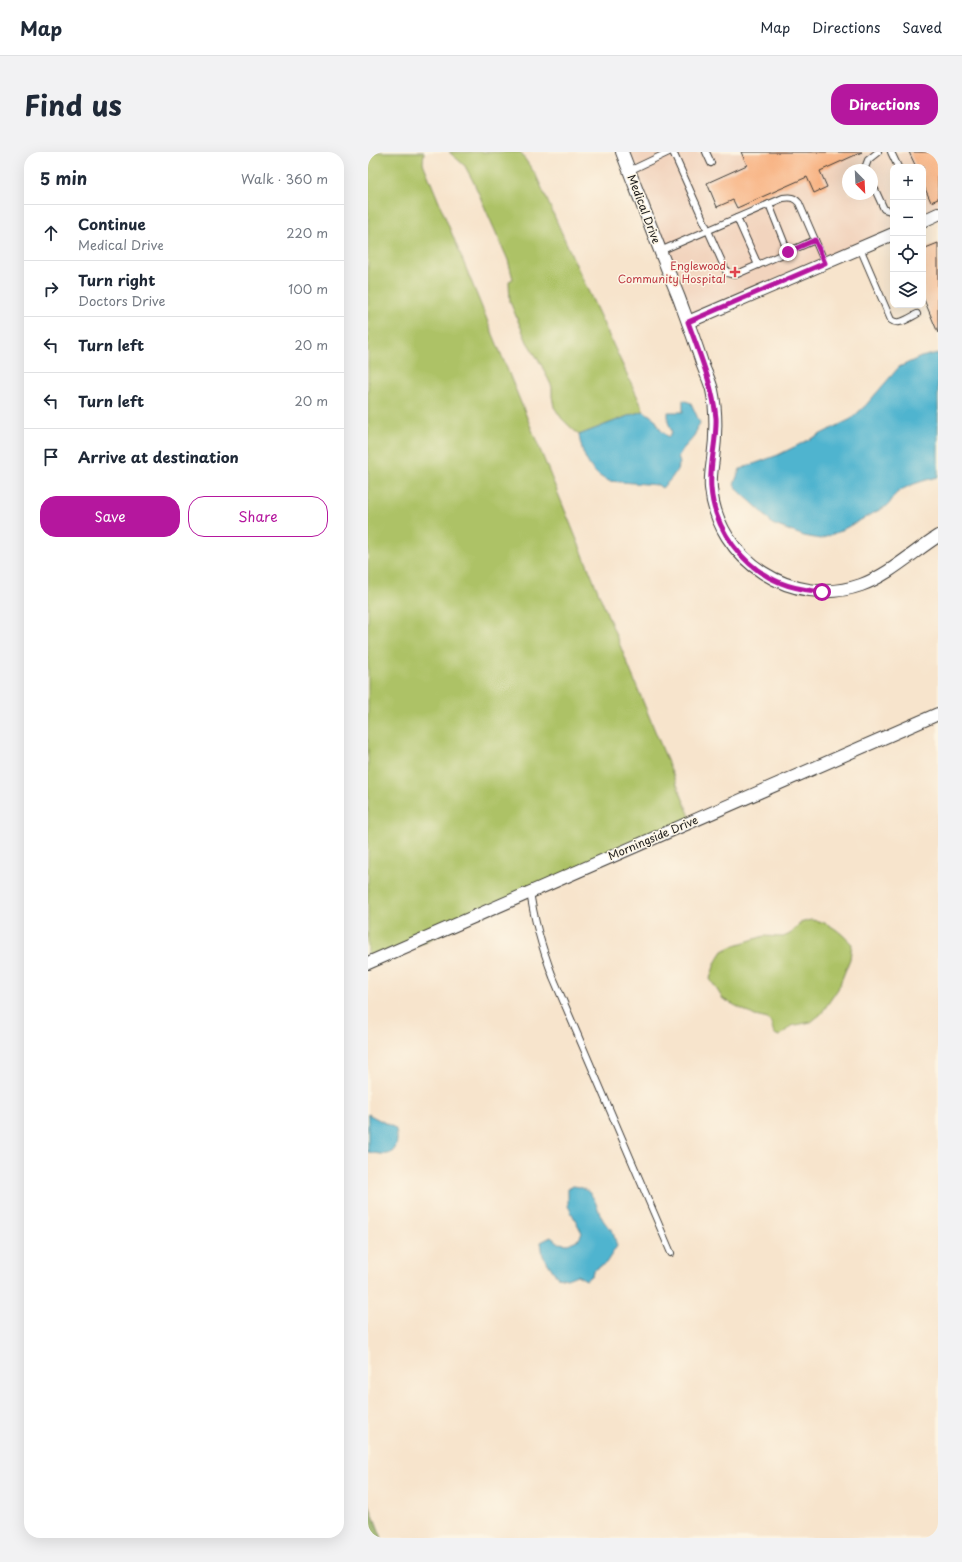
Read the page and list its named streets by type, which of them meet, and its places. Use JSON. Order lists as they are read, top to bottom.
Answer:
{
  "streets": {
    "street": ["Medical Drive", "Morningside Drive"]
  },
  "places": {
    "health": ["Englewood Community Hospital"]
  },
  "north": "bottom right",
  "page": {
    "header": "Map",
    "nav": ["Map", "Directions", "Saved"],
    "title": "Find us",
    "buttons": [
      "Directions",
      ["Save", "Share"]
    ],
    "heading": ["5 min", "Walk · 360 m"],
    "map_buttons": ["+", "−"],
    "list": [
      ["Continue", "Medical Drive", "220 m"],
      ["Turn right", "Doctors Drive", "100 m"],
      ["Turn left", "20 m"],
      ["Turn left", "20 m"],
      "Arrive at destination"
    ]
  }
}
